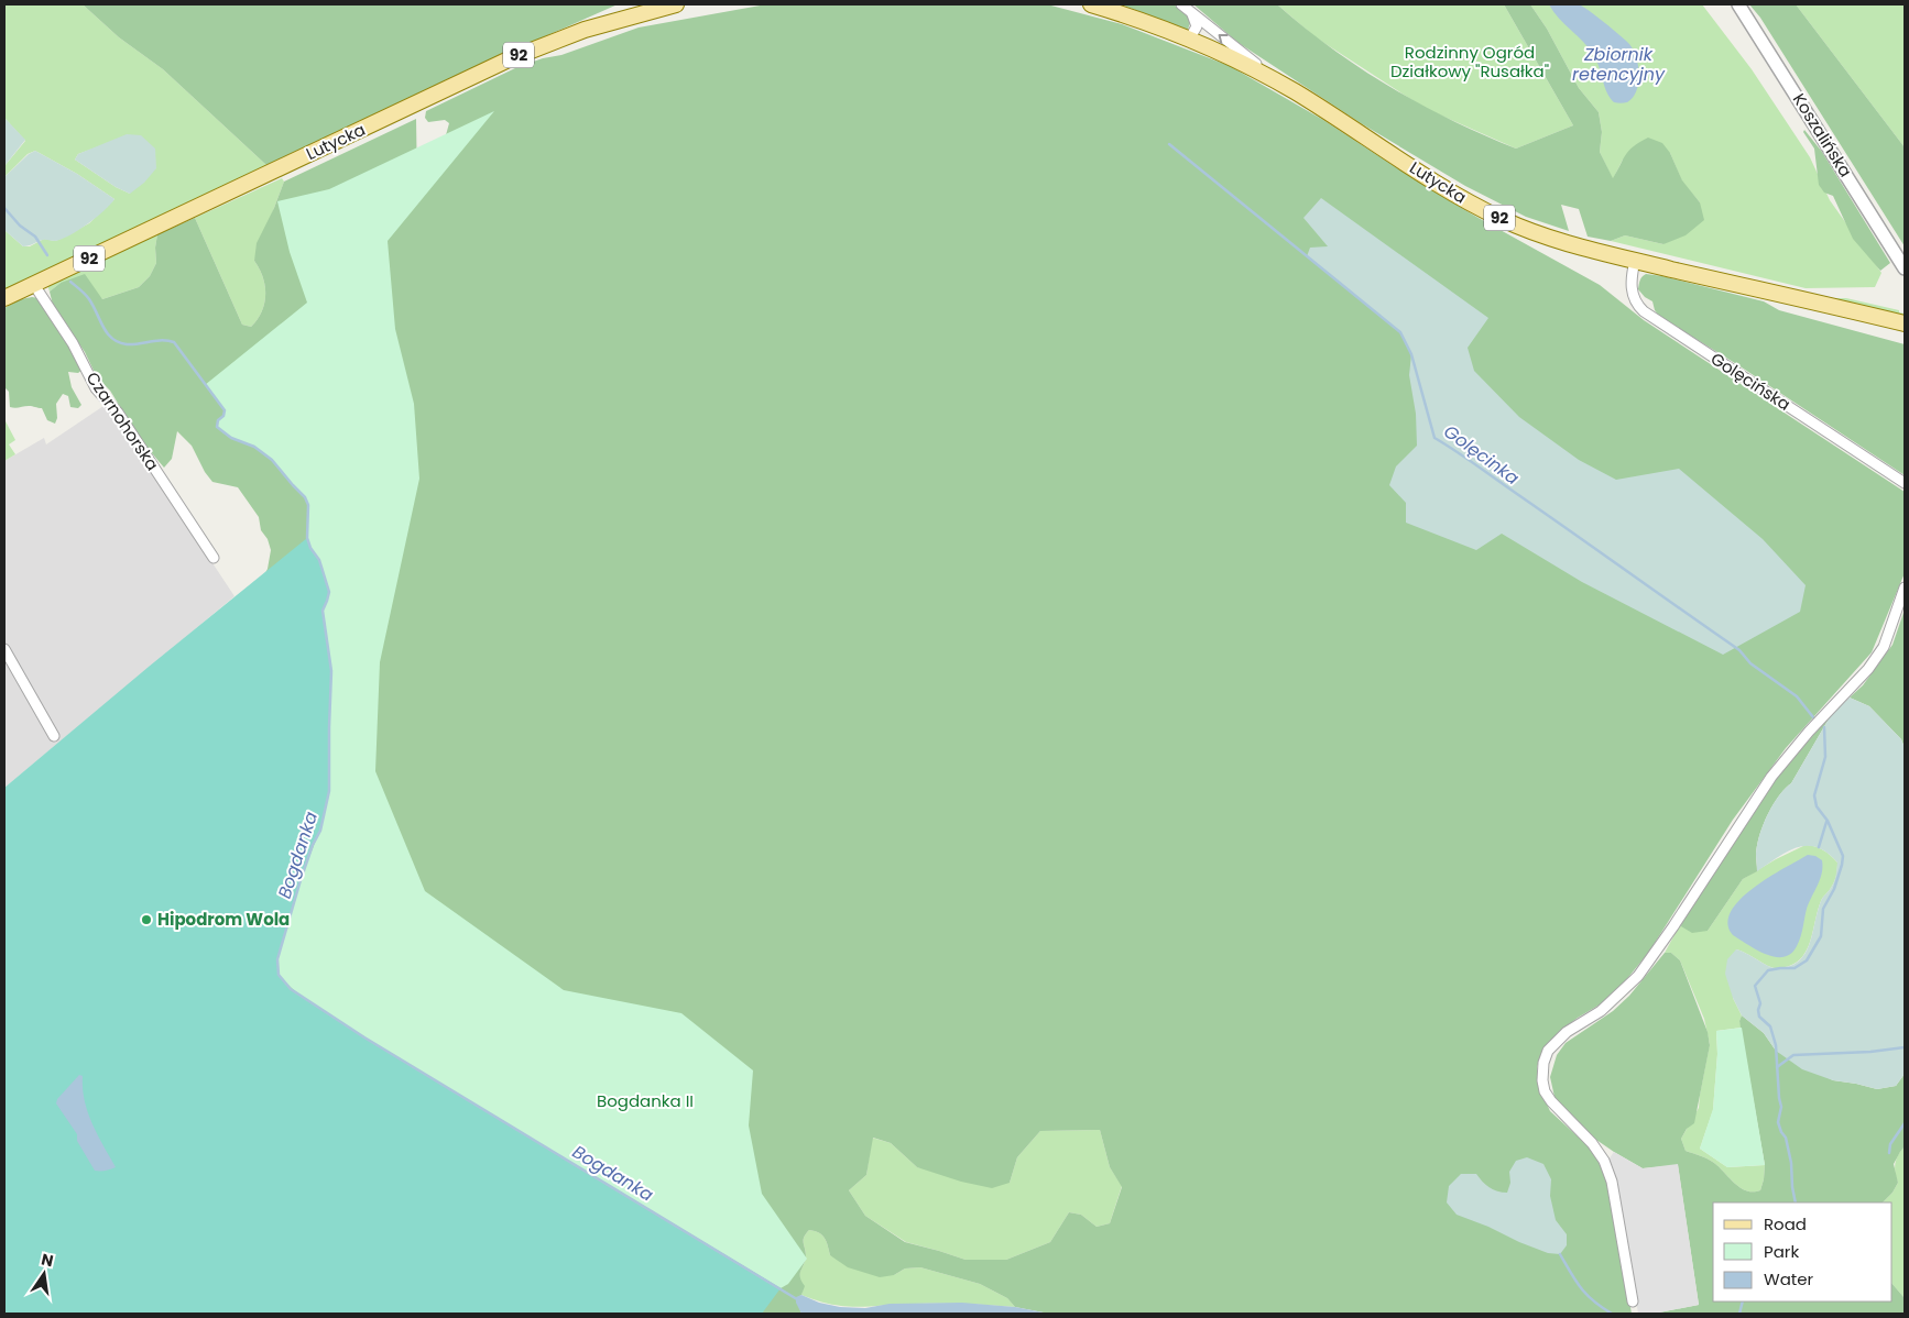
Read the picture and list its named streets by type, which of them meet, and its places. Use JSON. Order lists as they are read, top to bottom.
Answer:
{
  "streets": {
    "main road": ["92", "Lutycka"],
    "street": ["Koszalińska", "Golęcińska", "Czarnohorska"]
  },
  "crossings": [
    ["Lutycka", "Golęcińska"],
    ["Lutycka", "Czarnohorska"]
  ],
  "water": ["Zbiornik retencyjny", "Golęcinka", "Bogdanka"],
  "parks": ["Rodzinny Ogród Działkowy \"Rusałka\"", "Bogdanka II"],
  "places": ["Hipodrom Wola"],
  "legend": ["Road", "Park", "Water"],
  "north": "top"
}
